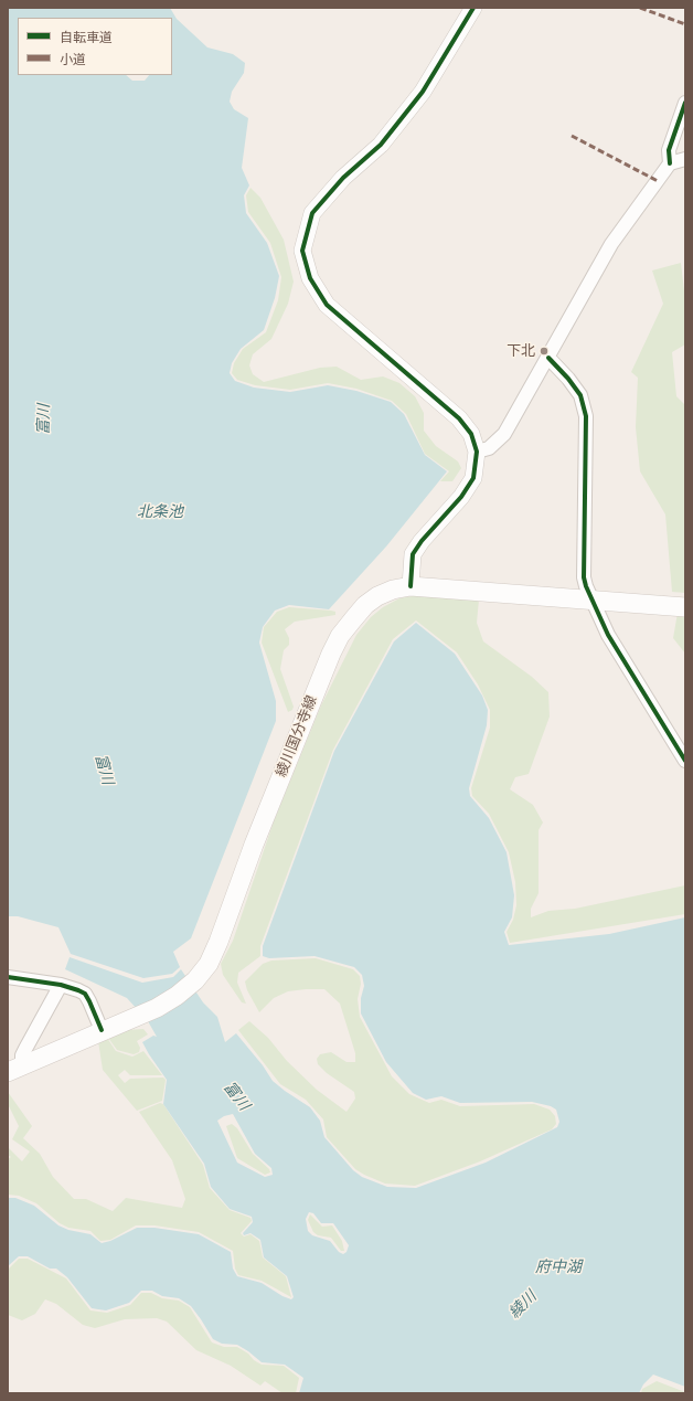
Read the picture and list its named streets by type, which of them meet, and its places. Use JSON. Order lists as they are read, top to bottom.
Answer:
{
  "streets": {
    "main road": ["綾川国分寺線"]
  },
  "water": [
    "富川",
    "北条池",
    "府中湖",
    "綾川"
  ],
  "places": ["下北"],
  "legend": ["自転車道", "小道"]
}
